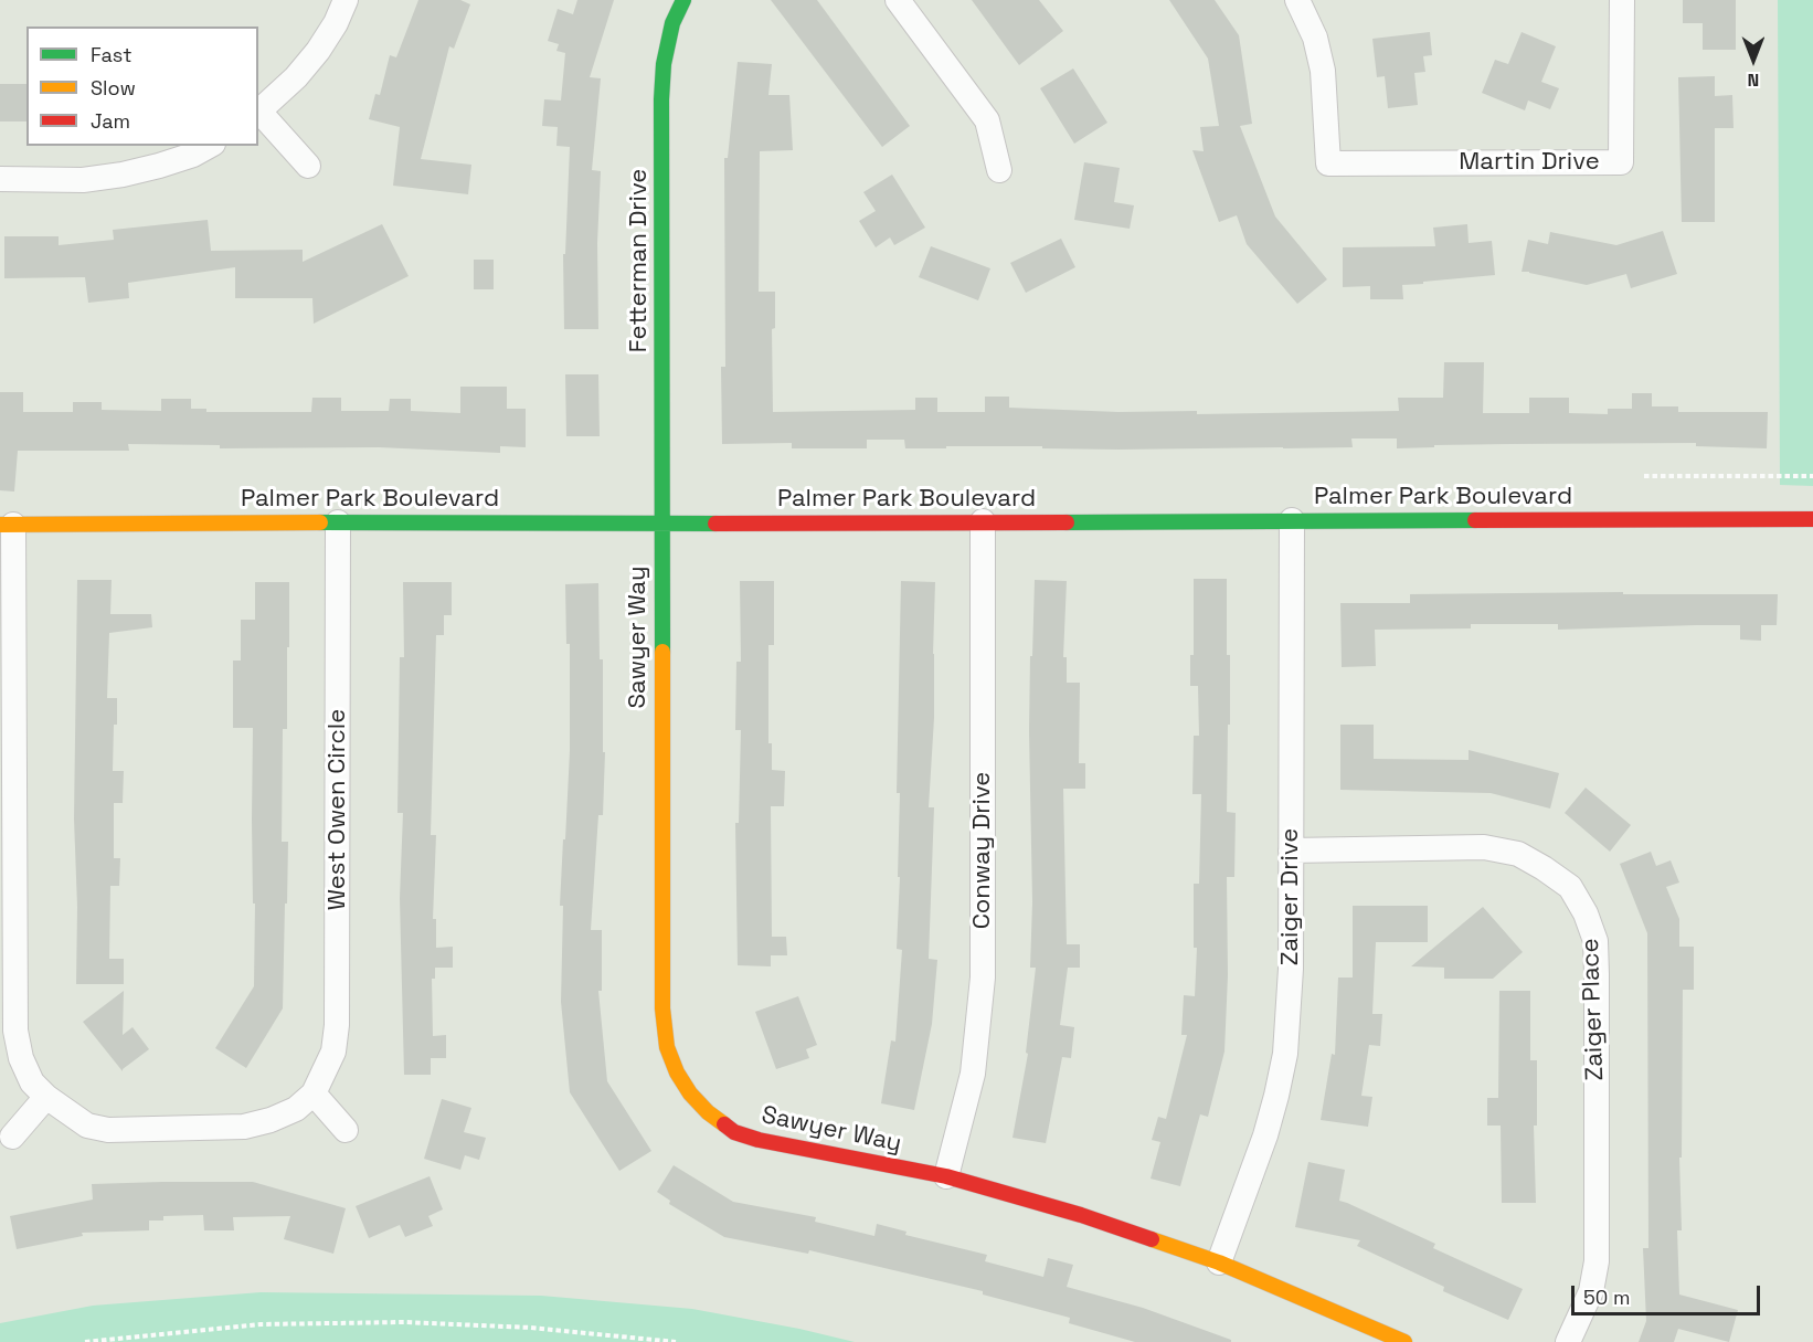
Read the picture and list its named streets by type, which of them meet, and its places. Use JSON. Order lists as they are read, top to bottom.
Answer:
{
  "streets": {
    "street": [
      "Martin Drive",
      "Fetterman Drive",
      "Palmer Park Boulevard",
      "Sawyer Way",
      "West Owen Circle",
      "Conway Drive",
      "Zaiger Drive",
      "Zaiger Place"
    ]
  },
  "crossings": [
    ["Fetterman Drive", "Palmer Park Boulevard"],
    ["Fetterman Drive", "Sawyer Way"],
    ["Palmer Park Boulevard", "Sawyer Way"],
    ["Palmer Park Boulevard", "West Owen Circle"],
    ["Palmer Park Boulevard", "Conway Drive"],
    ["Palmer Park Boulevard", "Zaiger Drive"],
    ["Sawyer Way", "Conway Drive"],
    ["Sawyer Way", "Zaiger Drive"],
    ["Zaiger Drive", "Zaiger Place"]
  ],
  "legend": ["Fast", "Slow", "Jam"],
  "scale_bar": "50 m",
  "north": "bottom"
}
